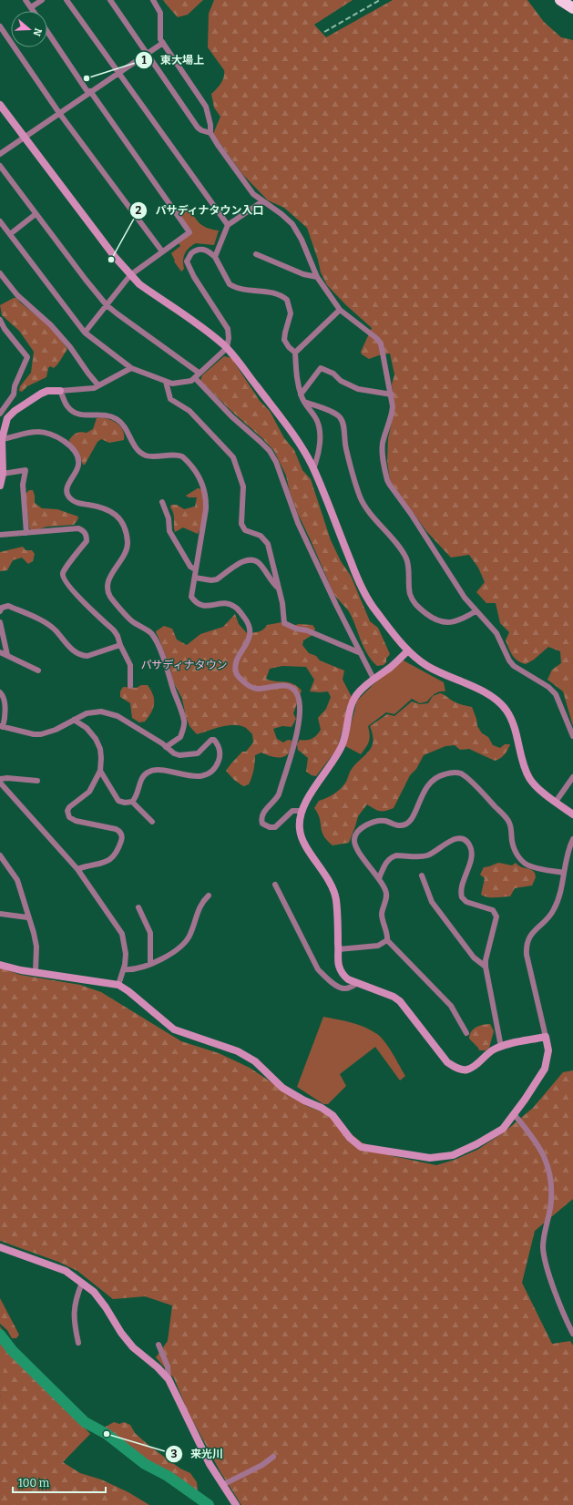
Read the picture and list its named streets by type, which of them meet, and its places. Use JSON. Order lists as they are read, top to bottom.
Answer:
{
  "districts": ["パサディナタウン"],
  "places": ["東大場上", "パサディナタウン入口", "来光川"],
  "scale_bar": "100 m",
  "north": "right"
}
